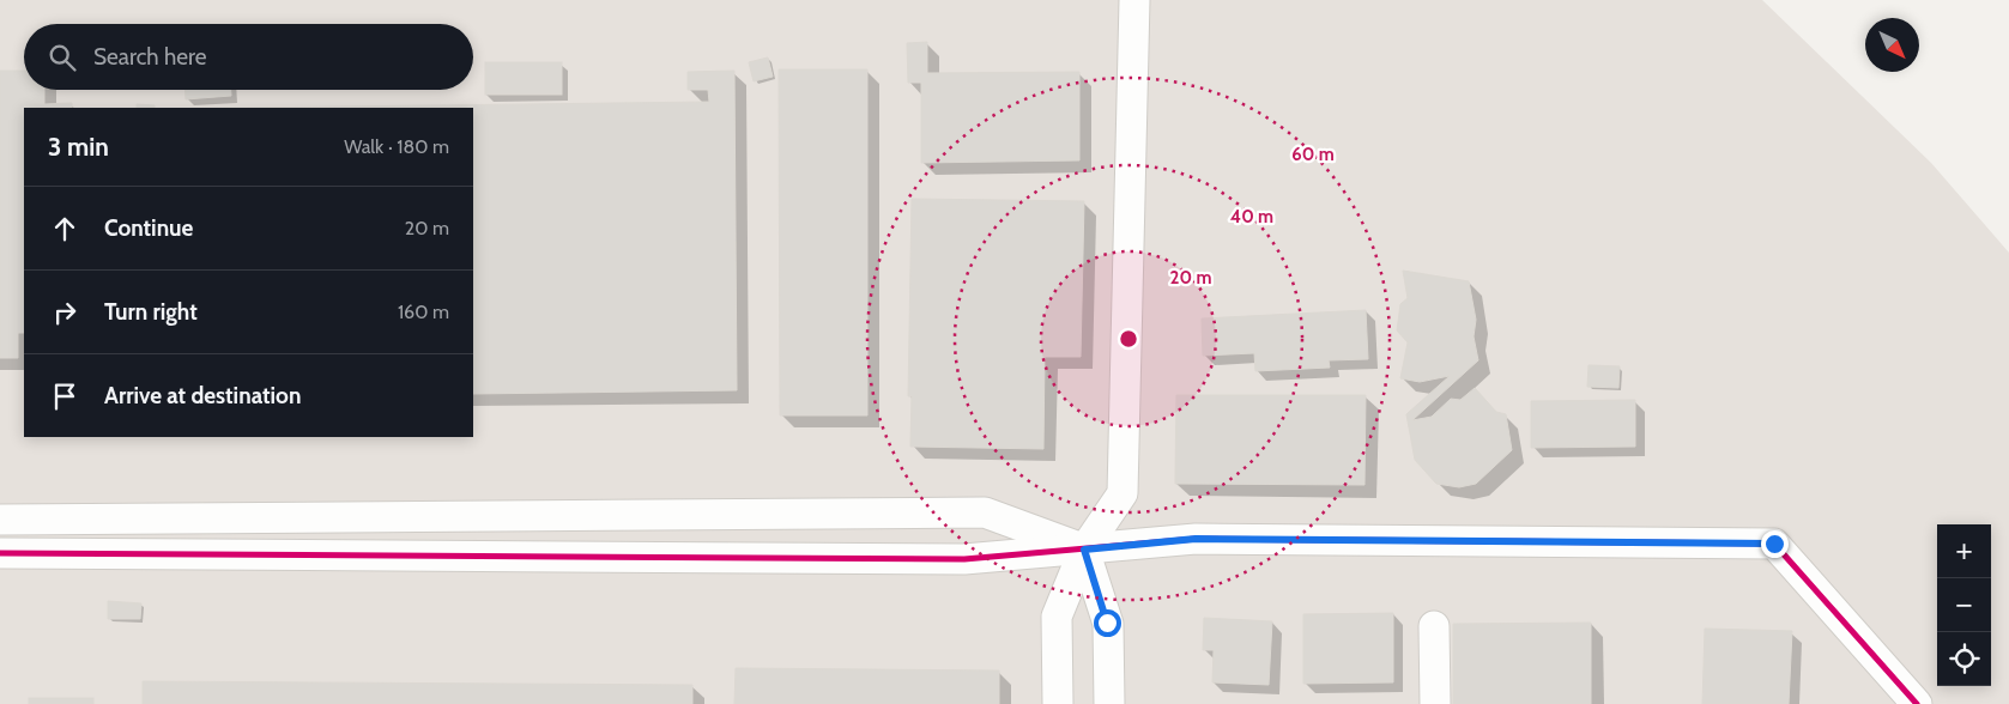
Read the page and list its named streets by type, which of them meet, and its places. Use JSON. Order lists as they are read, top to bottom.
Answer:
{
  "north": "bottom right",
  "page": {
    "search": "Search here",
    "heading": ["3 min", "Walk · 180 m"],
    "list": [
      ["Continue", "20 m"],
      ["Turn right", "160 m"],
      "Arrive at destination"
    ],
    "map_buttons": ["+", "−"]
  },
  "rings": ["60 m", "40 m", "20 m"]
}
